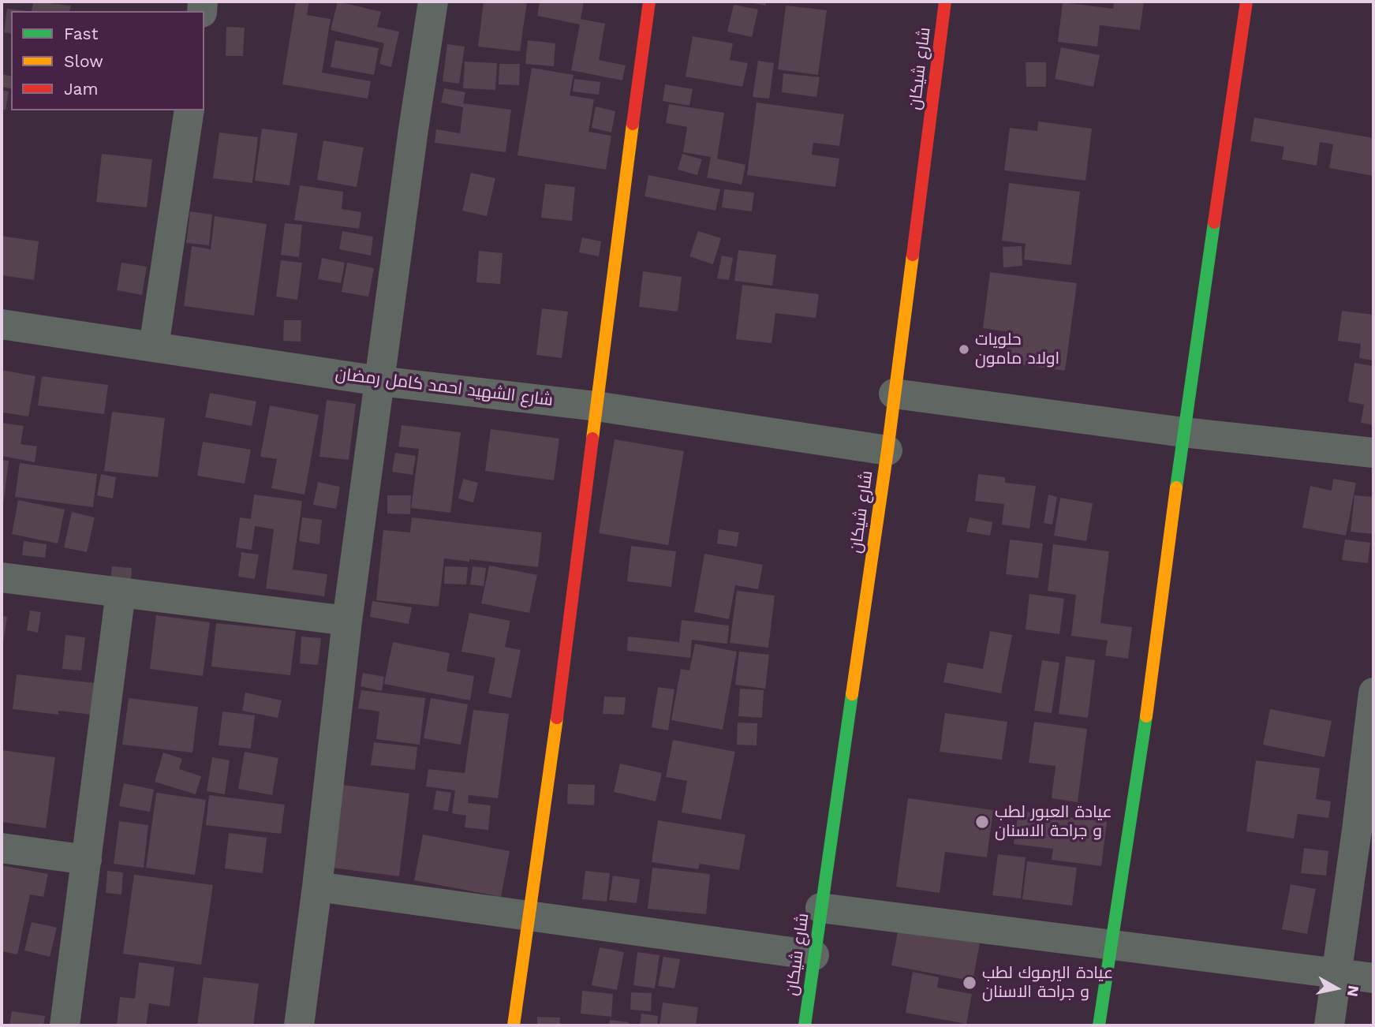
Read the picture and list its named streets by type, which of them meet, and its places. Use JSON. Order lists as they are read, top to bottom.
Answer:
{
  "streets": {
    "street": ["شارع شيكان", "شارع الشهيد احمد كامل رمضان"]
  },
  "crossings": [
    ["شارع شيكان", "شارع الشهيد احمد كامل رمضان"]
  ],
  "places": ["حلويات اولاد مامون", "عيادة العبور لطب و جراحة الاسنان", "عيادة اليرموك لطب و جراحة الاسنان"],
  "legend": ["Fast", "Slow", "Jam"],
  "north": "right"
}
